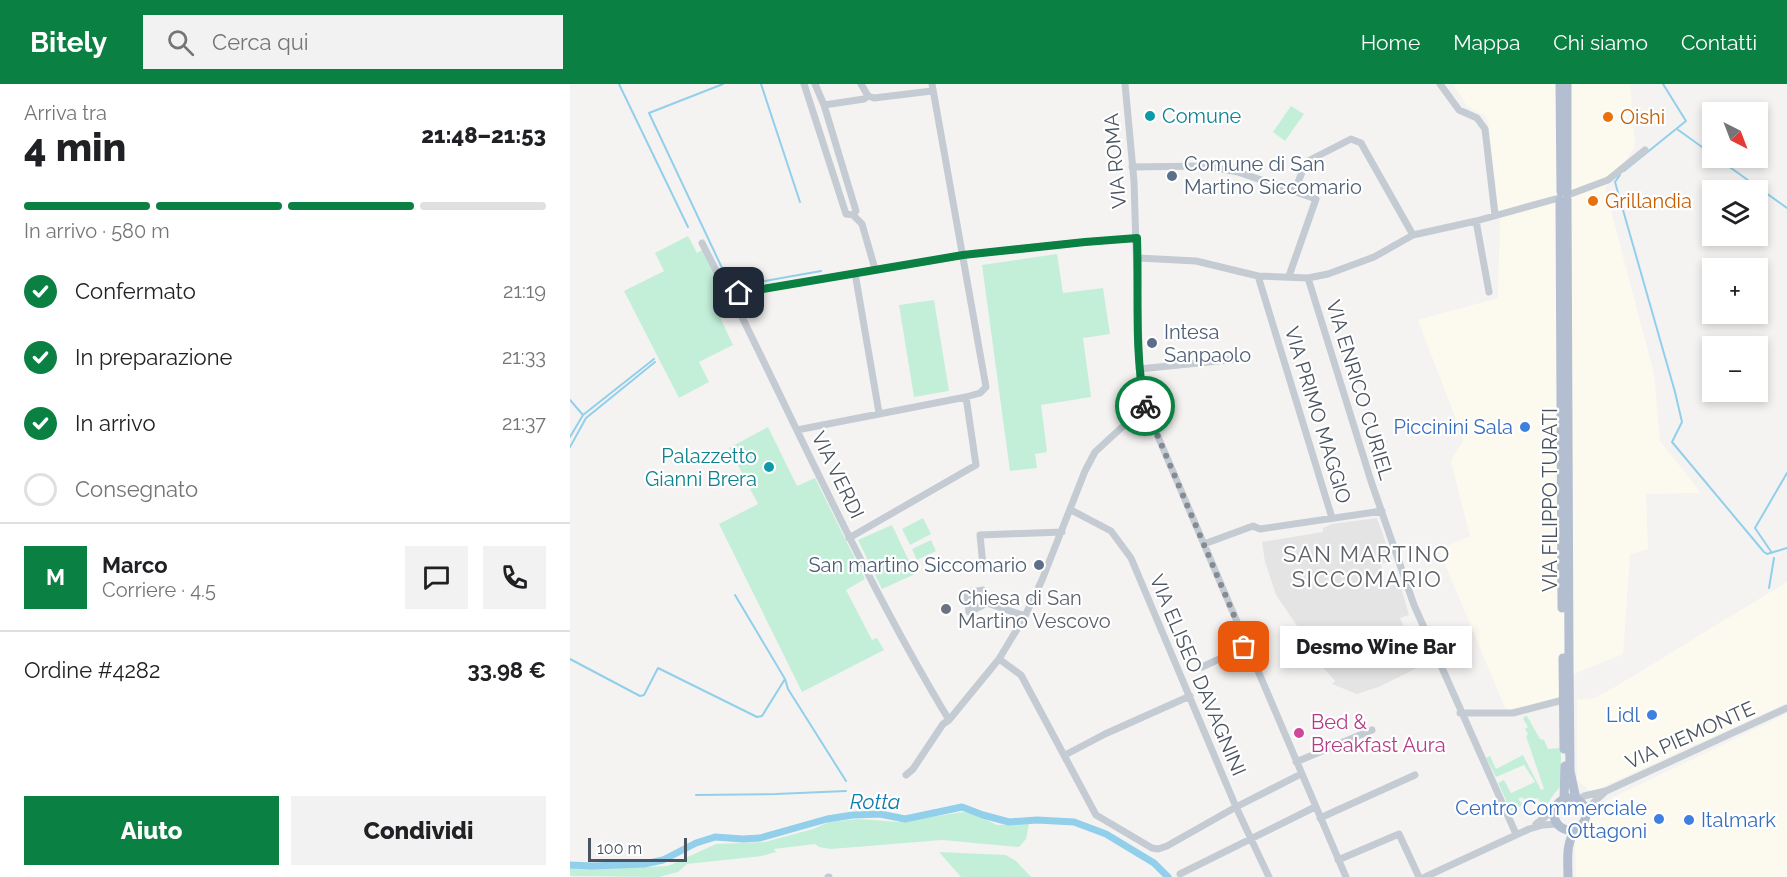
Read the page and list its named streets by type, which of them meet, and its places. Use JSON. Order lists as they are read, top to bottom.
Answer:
{
  "streets": {
    "main road": ["VIA FILIPPO TURATI"],
    "street": [
      "VIA ROMA",
      "VIA ENRICO CURIEL",
      "VIA PRIMO MAGGIO",
      "VIA VERDI",
      "VIA ELISEO DAVAGNINI",
      "VIA PIEMONTE"
    ]
  },
  "crossings": [
    ["VIA ENRICO CURIEL", "VIA PRIMO MAGGIO"],
    ["VIA FILIPPO TURATI", "VIA PIEMONTE"]
  ],
  "districts": ["SAN MARTINO SICCOMARIO"],
  "water": ["Rotta"],
  "places": [
    "Comune",
    "Oishi",
    "Comune di San Martino Siccomario",
    "Grillandia",
    "Intesa Sanpaolo",
    "Piccinini Sala",
    "Palazzetto Gianni Brera",
    "San martino Siccomario",
    "Chiesa di San Martino Vescovo",
    "Desmo Wine Bar",
    "Lidl",
    "Bed & Breakfast Aura",
    "Centro Commerciale Ottagoni",
    "Italmark"
  ],
  "scale_bar": "100 m",
  "north": "bottom right",
  "page": {
    "header": "Bitely",
    "search": "Cerca qui",
    "nav": [
      "Home",
      "Mappa",
      "Chi siamo",
      "Contatti"
    ],
    "heading": ["4 min", "Arriva tra", "21:48–21:53"],
    "panel": [
      "Marco",
      "Corriere · 4.5",
      "Ordine #4282",
      "33.98 €"
    ],
    "map_buttons": ["+", "−"],
    "bar": "In arrivo · 580 m",
    "list": [
      ["Confermato", "21:19"],
      ["In preparazione", "21:33"],
      ["In arrivo", "21:37"],
      "Consegnato"
    ],
    "round": "M",
    "bubble": "Desmo Wine Bar",
    "buttons": ["Aiuto", "Condividi"],
    "scale": "100 m"
  }
}
